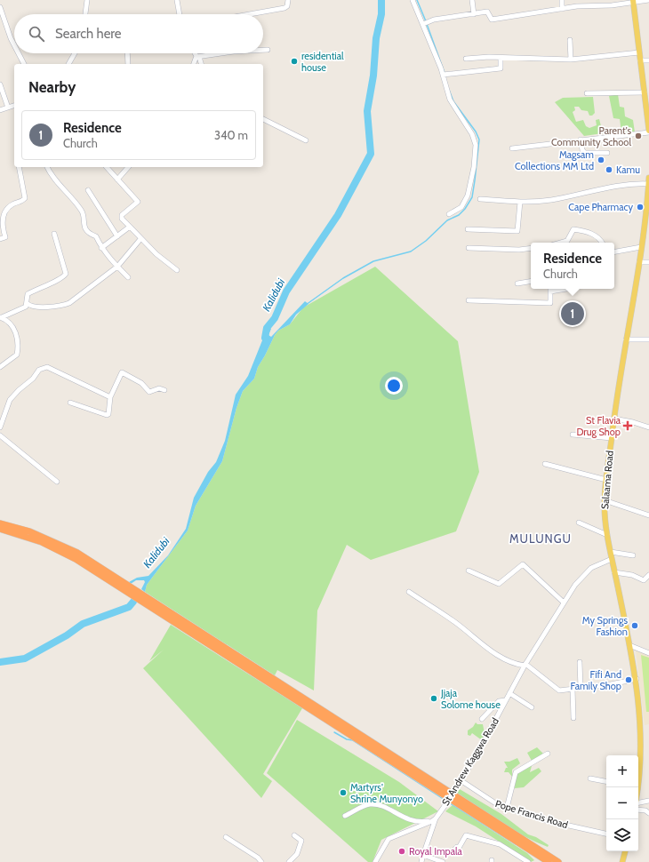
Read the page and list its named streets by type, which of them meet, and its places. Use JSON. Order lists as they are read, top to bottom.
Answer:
{
  "streets": {
    "main road": ["Salaama Road"],
    "street": ["St Andrew Kaggwa Road", "Pope Francis Road"]
  },
  "crossings": [
    ["Salaama Road", "St Andrew Kaggwa Road"],
    ["St Andrew Kaggwa Road", "Pope Francis Road"]
  ],
  "districts": ["MULUNGU"],
  "water": ["Kalidubi"],
  "places": {
    "other": [
      "residential house",
      "Parent's Community School",
      "Magsam Collections MM Ltd",
      "Kamu",
      "Cape Pharmacy",
      "My Springs Fashion",
      "Fifi And Family Shop",
      "Jjaja Solome house",
      "Martyrs' Shrine Munyonyo",
      "Royal Impala"
    ],
    "health": ["St Flavia Drug Shop"]
  },
  "page": {
    "search": "Search here",
    "heading": "Nearby",
    "list": [
      {
        "mark": "1",
        "name": "Residence",
        "note": "Church",
        "value": "340 m"
      }
    ],
    "popup": ["Residence", "Church"],
    "pins": "1",
    "map_buttons": ["+", "−"]
  }
}
